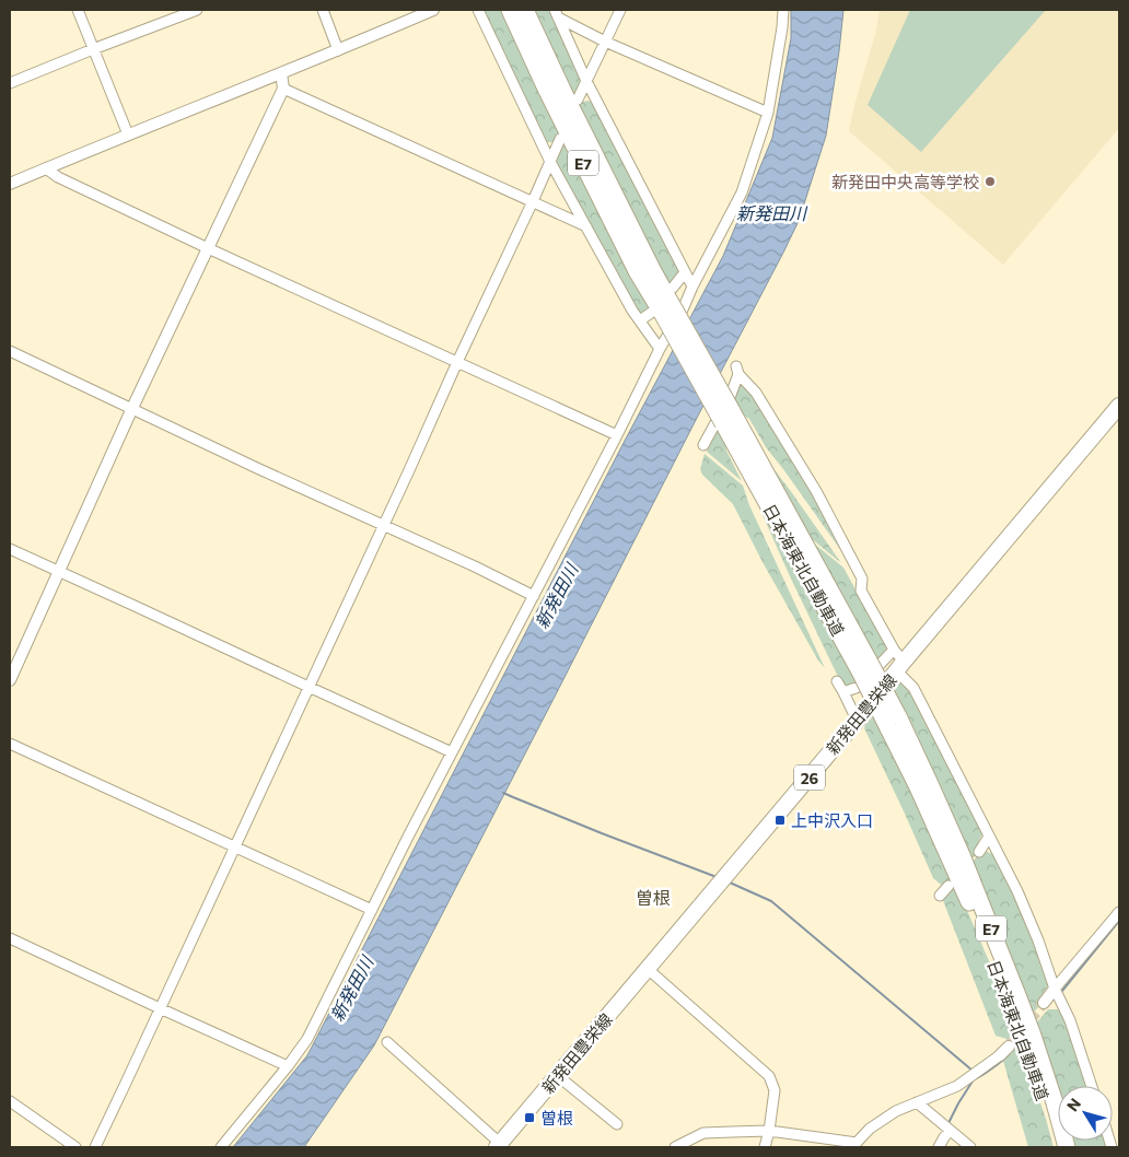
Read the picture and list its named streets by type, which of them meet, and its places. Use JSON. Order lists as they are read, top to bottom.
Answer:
{
  "streets": {
    "highway": ["E7", "日本海東北自動車道"],
    "main road": ["新発田豊栄線", "26"]
  },
  "districts": ["曽根"],
  "water": ["新発田川"],
  "places": {
    "other": ["新発田中央高等学校"],
    "transit": ["上中沢入口", "曽根"]
  },
  "north": "top left"
}
